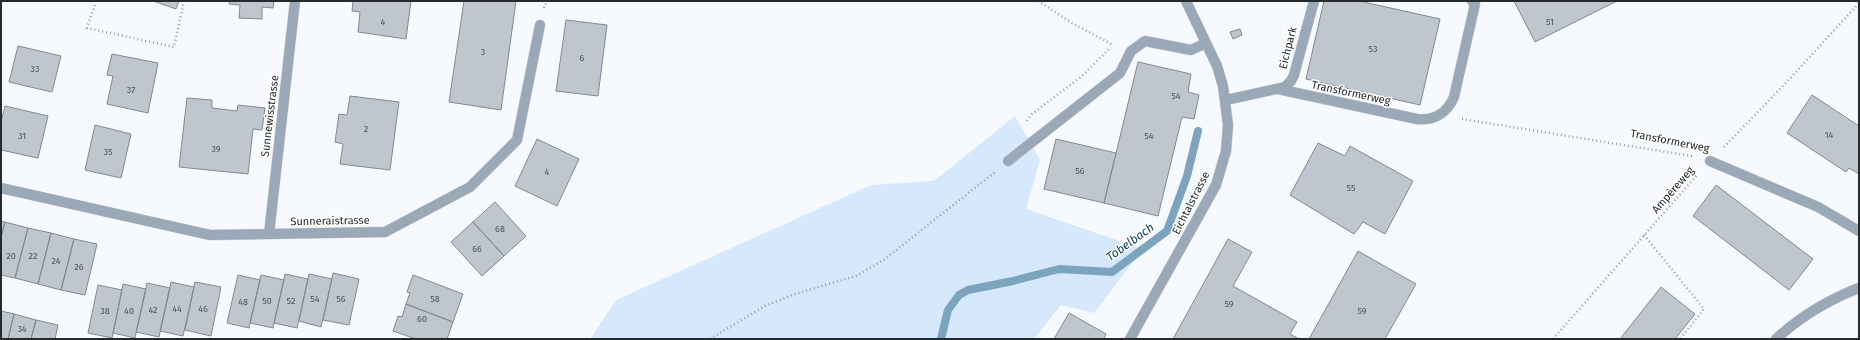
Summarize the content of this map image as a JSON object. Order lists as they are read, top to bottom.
{
  "streets": {
    "street": [
      "Eichpark",
      "Transformerweg",
      "Sunnewisstrasse",
      "Eichtalstrasse",
      "Sunneraistrasse"
    ],
    "path": ["Ampèreweg"]
  },
  "crossings": [
    ["Eichpark", "Transformerweg"],
    ["Eichpark", "Eichtalstrasse"],
    ["Transformerweg", "Ampèreweg"],
    ["Sunnewisstrasse", "Sunneraistrasse"]
  ],
  "water": ["Tobelbach"],
  "house_numbers": [
    "4",
    "51",
    "53",
    "3",
    "6",
    "33",
    "37",
    "54",
    "2",
    "14",
    "31",
    "54",
    "39",
    "35",
    "56",
    "4",
    "55",
    "68",
    "66",
    "20",
    "22",
    "24",
    "26",
    "54",
    "56",
    "58",
    "50",
    "52",
    "48",
    "59",
    "44",
    "46",
    "42",
    "38",
    "40",
    "59",
    "60",
    "34"
  ]
}
